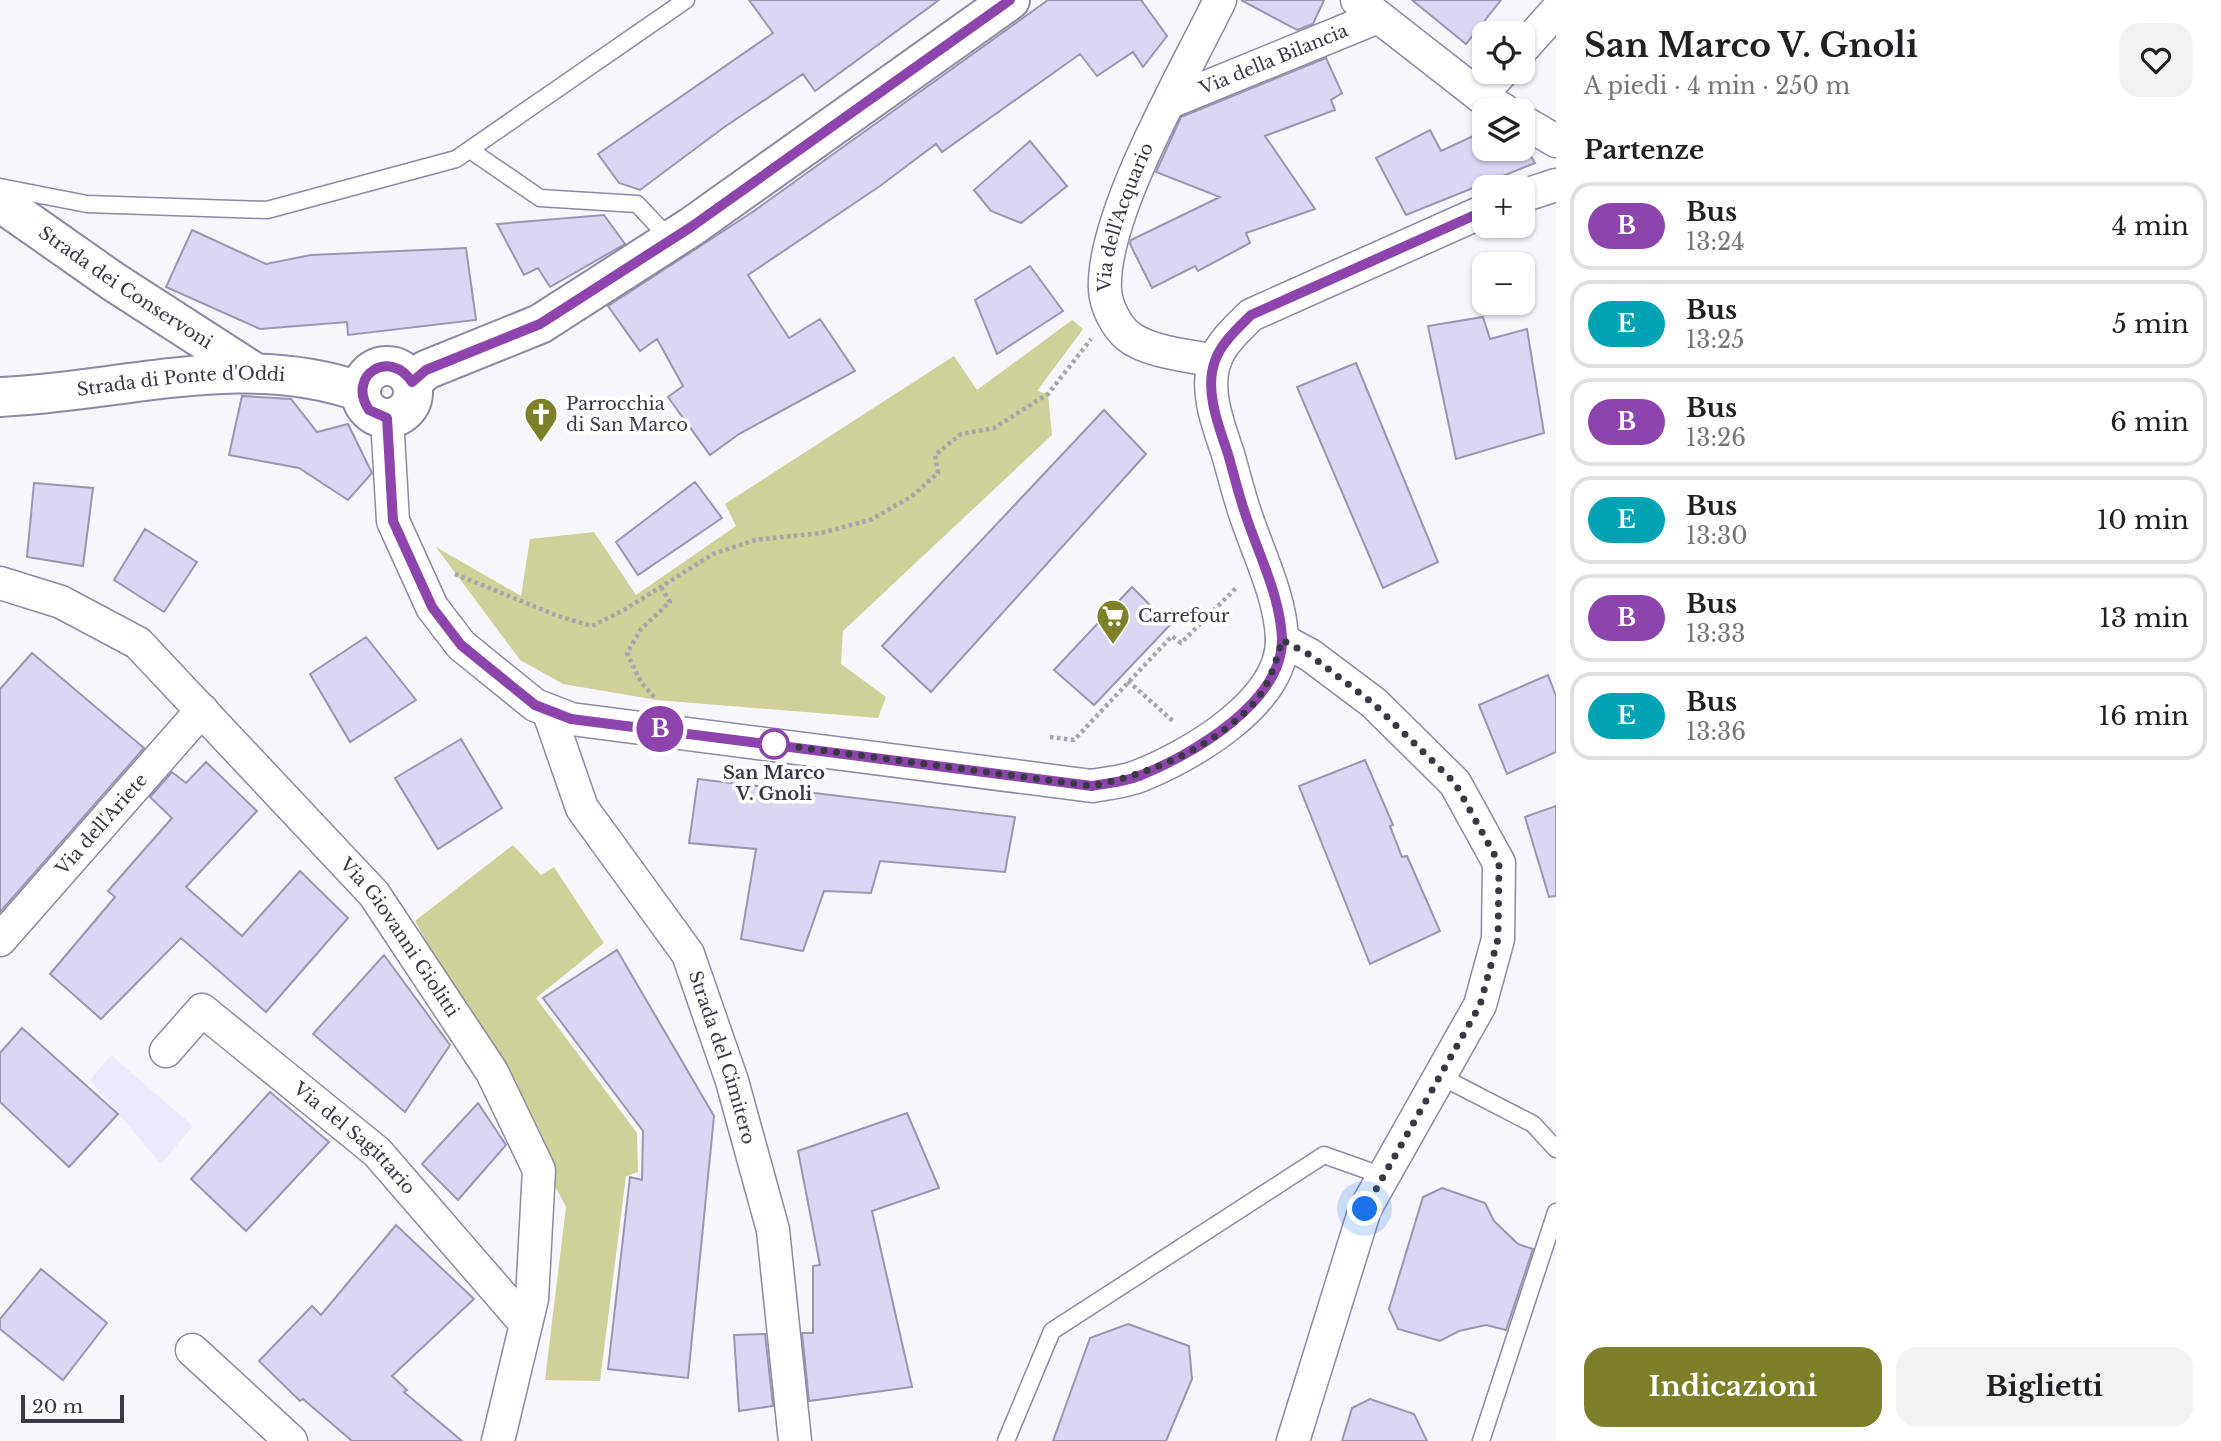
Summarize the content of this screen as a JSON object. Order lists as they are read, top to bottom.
{
  "streets": {
    "street": [
      "Via della Bilancia",
      "Via dell'Acquario",
      "Strada dei Conservoni",
      "Strada di Ponte d'Oddi",
      "Via dell'Ariete",
      "Via Giovanni Giolitti",
      "Strada del Cimitero",
      "Via del Sagittario"
    ]
  },
  "crossings": [
    ["Via della Bilancia", "Via dell'Acquario"],
    ["Strada dei Conservoni", "Strada di Ponte d'Oddi"],
    ["Via dell'Ariete", "Via Giovanni Giolitti"],
    ["Via Giovanni Giolitti", "Via del Sagittario"]
  ],
  "places": {
    "church": ["Parrocchia di San Marco"],
    "supermarket": ["Carrefour"],
    "other": ["San Marco V. Gnoli"]
  },
  "lines": ["bus line B"],
  "scale_bar": "20 m",
  "page": {
    "on_map": "B",
    "heading": [
      ["San Marco V. Gnoli", "A piedi · 4 min · 250 m"],
      "Partenze"
    ],
    "map_buttons": ["+", "−"],
    "list": [
      {
        "mark": "B",
        "name": "Bus",
        "note": "13:24",
        "value": "4 min"
      },
      {
        "mark": "E",
        "name": "Bus",
        "note": "13:25",
        "value": "5 min"
      },
      {
        "mark": "B",
        "name": "Bus",
        "note": "13:26",
        "value": "6 min"
      },
      {
        "mark": "E",
        "name": "Bus",
        "note": "13:30",
        "value": "10 min"
      },
      {
        "mark": "B",
        "name": "Bus",
        "note": "13:33",
        "value": "13 min"
      },
      {
        "mark": "E",
        "name": "Bus",
        "note": "13:36",
        "value": "16 min"
      }
    ],
    "buttons": ["Indicazioni", "Biglietti"],
    "scale": "20 m"
  }
}
